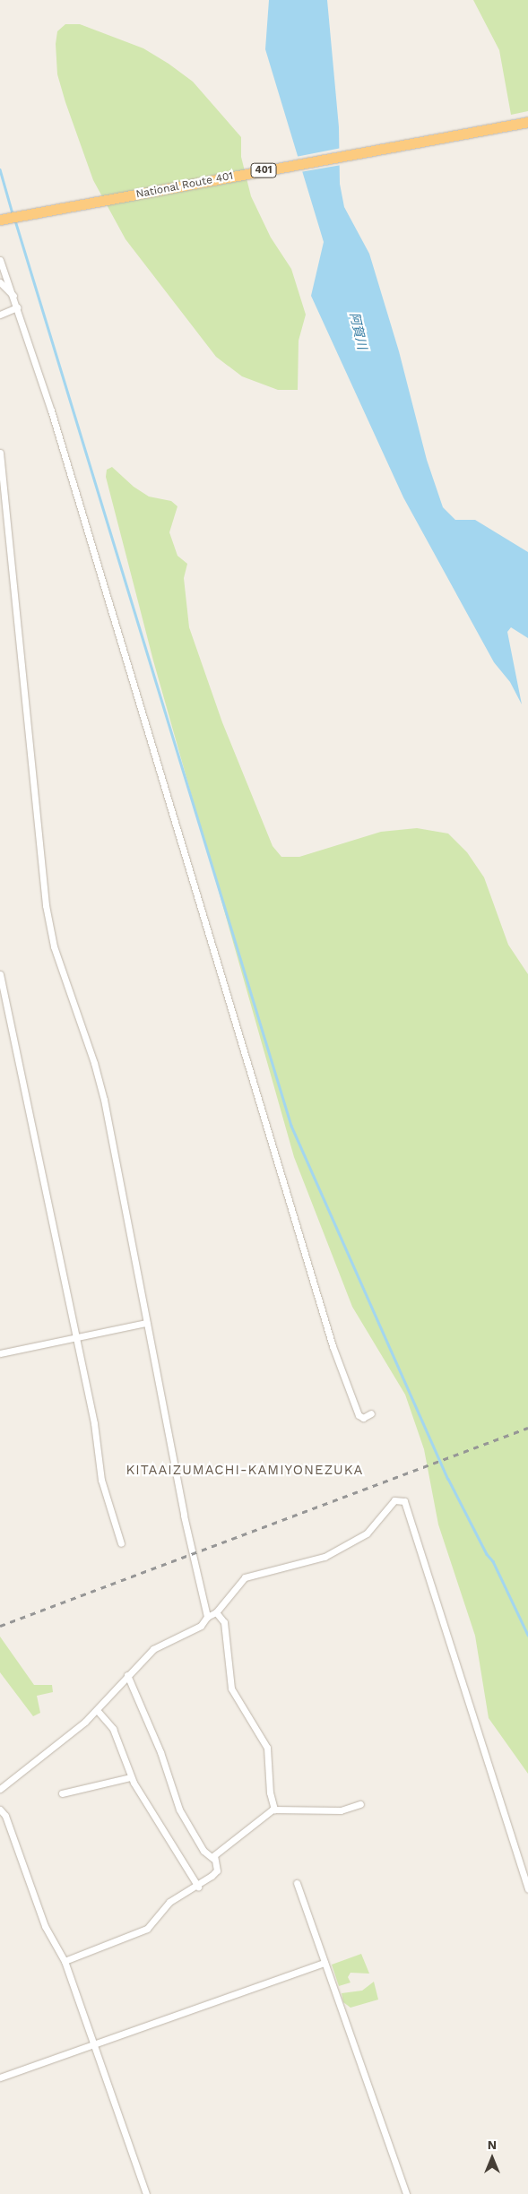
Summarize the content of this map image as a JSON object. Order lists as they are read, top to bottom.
{
  "streets": {
    "highway": ["401", "National Route 401"]
  },
  "districts": ["KITAAIZUMACHI-KAMIYONEZUKA"],
  "water": ["阿賀川"],
  "north": "top"
}
